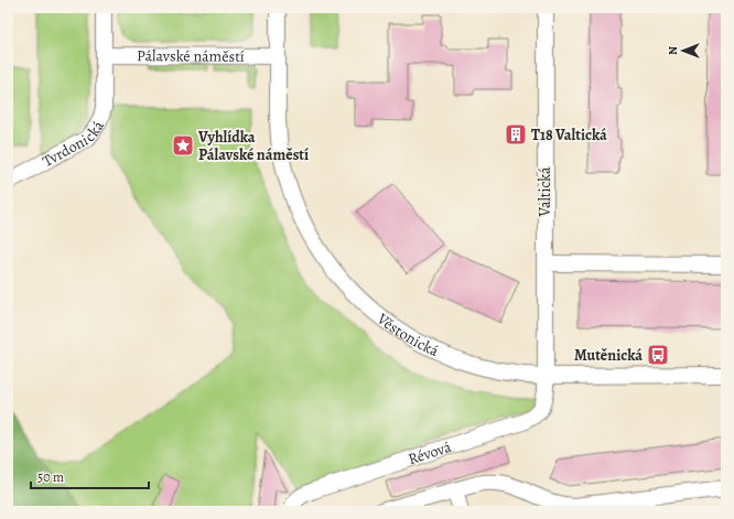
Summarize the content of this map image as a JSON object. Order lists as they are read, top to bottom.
{
  "streets": {
    "street": [
      "Pálavské náměstí",
      "Tvrdonická",
      "Valtická",
      "Věstonická",
      "Révová"
    ]
  },
  "crossings": [
    ["Pálavské náměstí", "Tvrdonická"],
    ["Pálavské náměstí", "Věstonická"],
    ["Valtická", "Věstonická"],
    ["Valtická", "Révová"],
    ["Věstonická", "Révová"]
  ],
  "places": {
    "building": ["T18 Valtická"],
    "place": ["Vyhlídka Pálavské náměstí"],
    "bus stop": ["Mutěnická"]
  },
  "scale_bar": "50 m",
  "north": "left"
}
